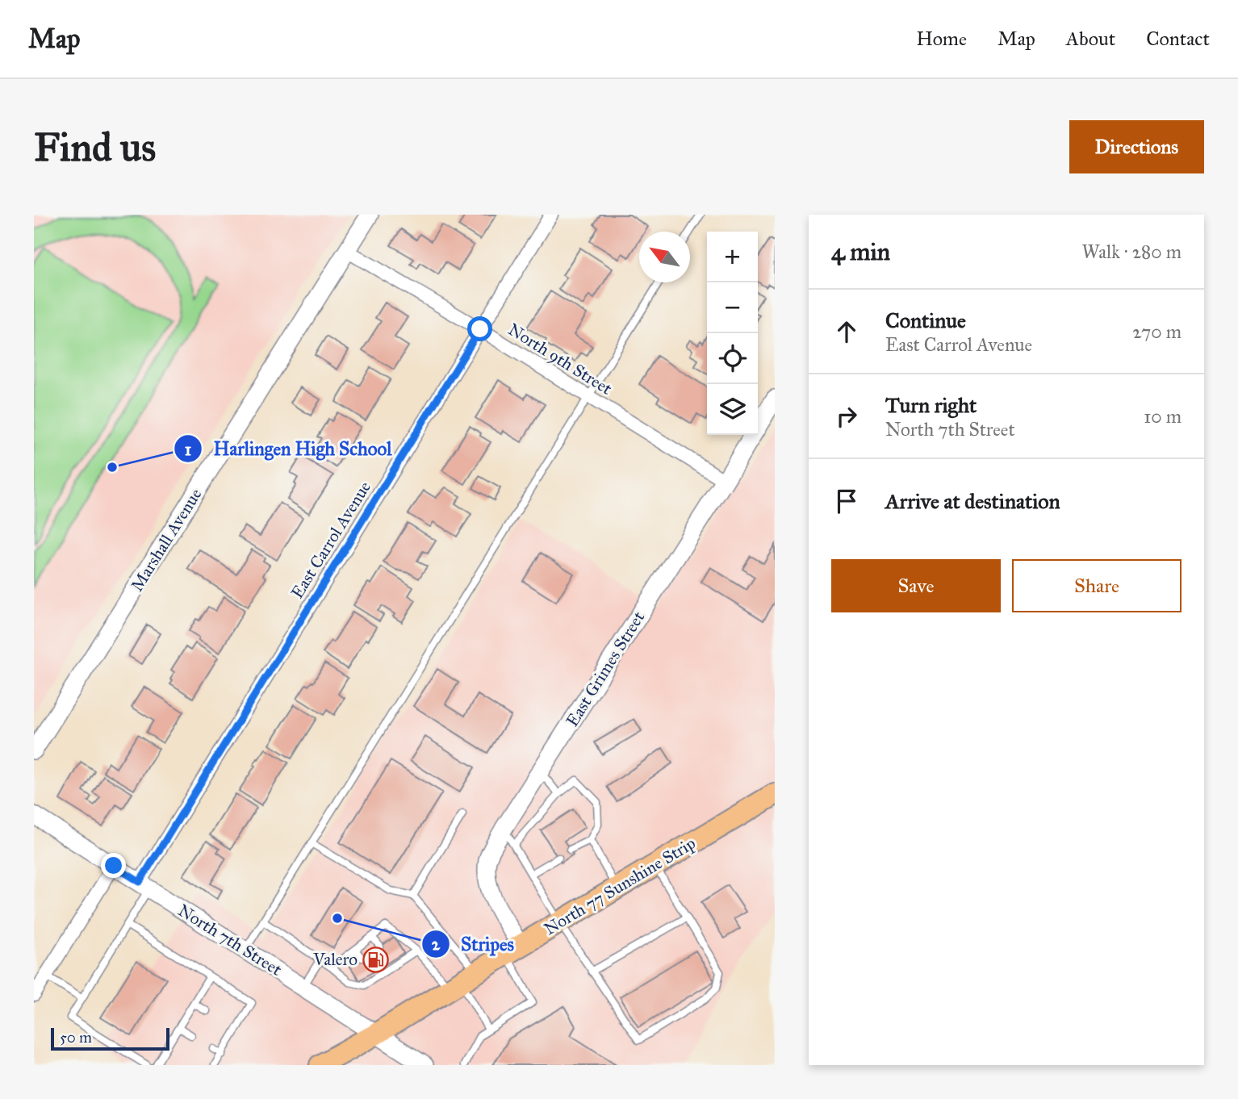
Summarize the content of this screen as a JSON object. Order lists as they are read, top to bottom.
{
  "streets": {
    "main road": ["North 77 Sunshine Strip"],
    "street": [
      "North 9th Street",
      "Marshall Avenue",
      "East Carrol Avenue",
      "East Grimes Street",
      "North 7th Street"
    ]
  },
  "crossings": [
    ["North 9th Street", "Marshall Avenue"],
    ["North 9th Street", "East Carrol Avenue"],
    ["North 9th Street", "East Grimes Street"],
    ["East Carrol Avenue", "North 7th Street"],
    ["East Grimes Street", "North 77 Sunshine Strip"],
    ["North 77 Sunshine Strip", "North 7th Street"]
  ],
  "places": {
    "other": ["Harlingen High School", "Stripes"],
    "fuel station": ["Valero"]
  },
  "scale_bar": "50 m",
  "north": "top left",
  "page": {
    "header": "Map",
    "nav": [
      "Home",
      "Map",
      "About",
      "Contact"
    ],
    "buttons": [
      "Directions",
      ["Save", "Share"]
    ],
    "title": "Find us",
    "heading": ["4 min", "Walk · 280 m"],
    "map_buttons": ["+", "−"],
    "list": [
      ["Continue", "East Carrol Avenue", "270 m"],
      ["Turn right", "North 7th Street", "10 m"],
      "Arrive at destination"
    ],
    "scale": "50 m"
  }
}
